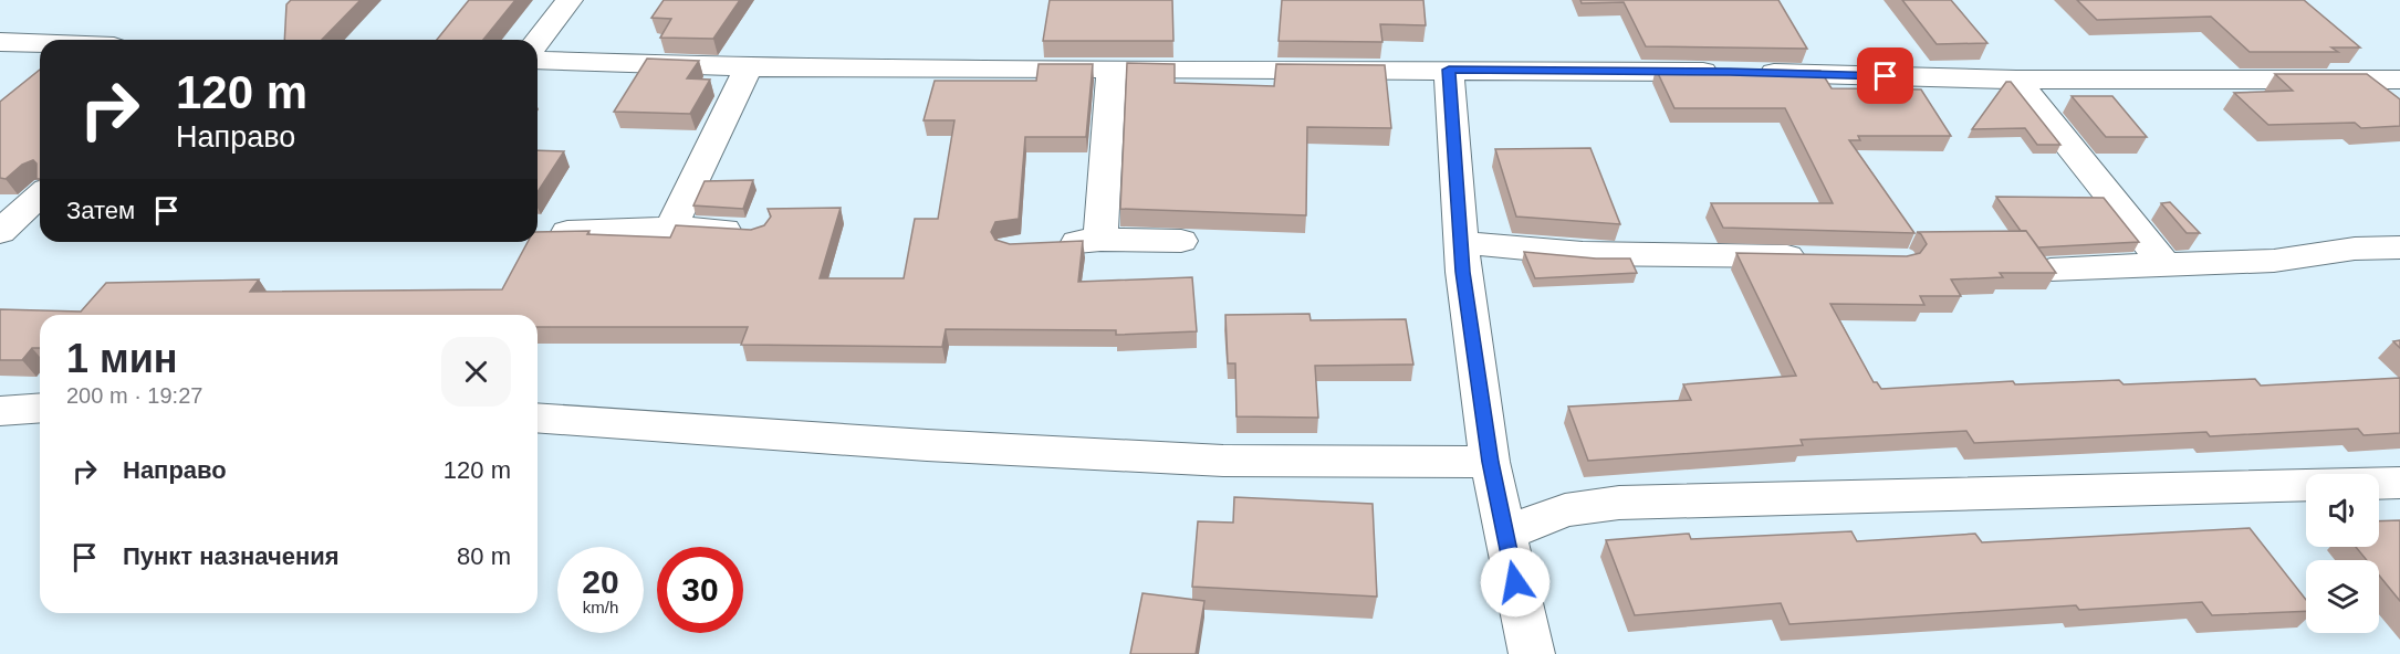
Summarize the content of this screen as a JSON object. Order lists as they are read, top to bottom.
{
  "page": {
    "turn": ["120 m", "Направо"],
    "then": "Затем",
    "heading": ["1 мин", "200 m · 19:27"],
    "list": [
      {
        "name": "Направо",
        "value": "120 m"
      },
      {
        "name": "Пункт назначения",
        "value": "80 m"
      }
    ],
    "speed": "20 km/h",
    "limit": "30"
  }
}
